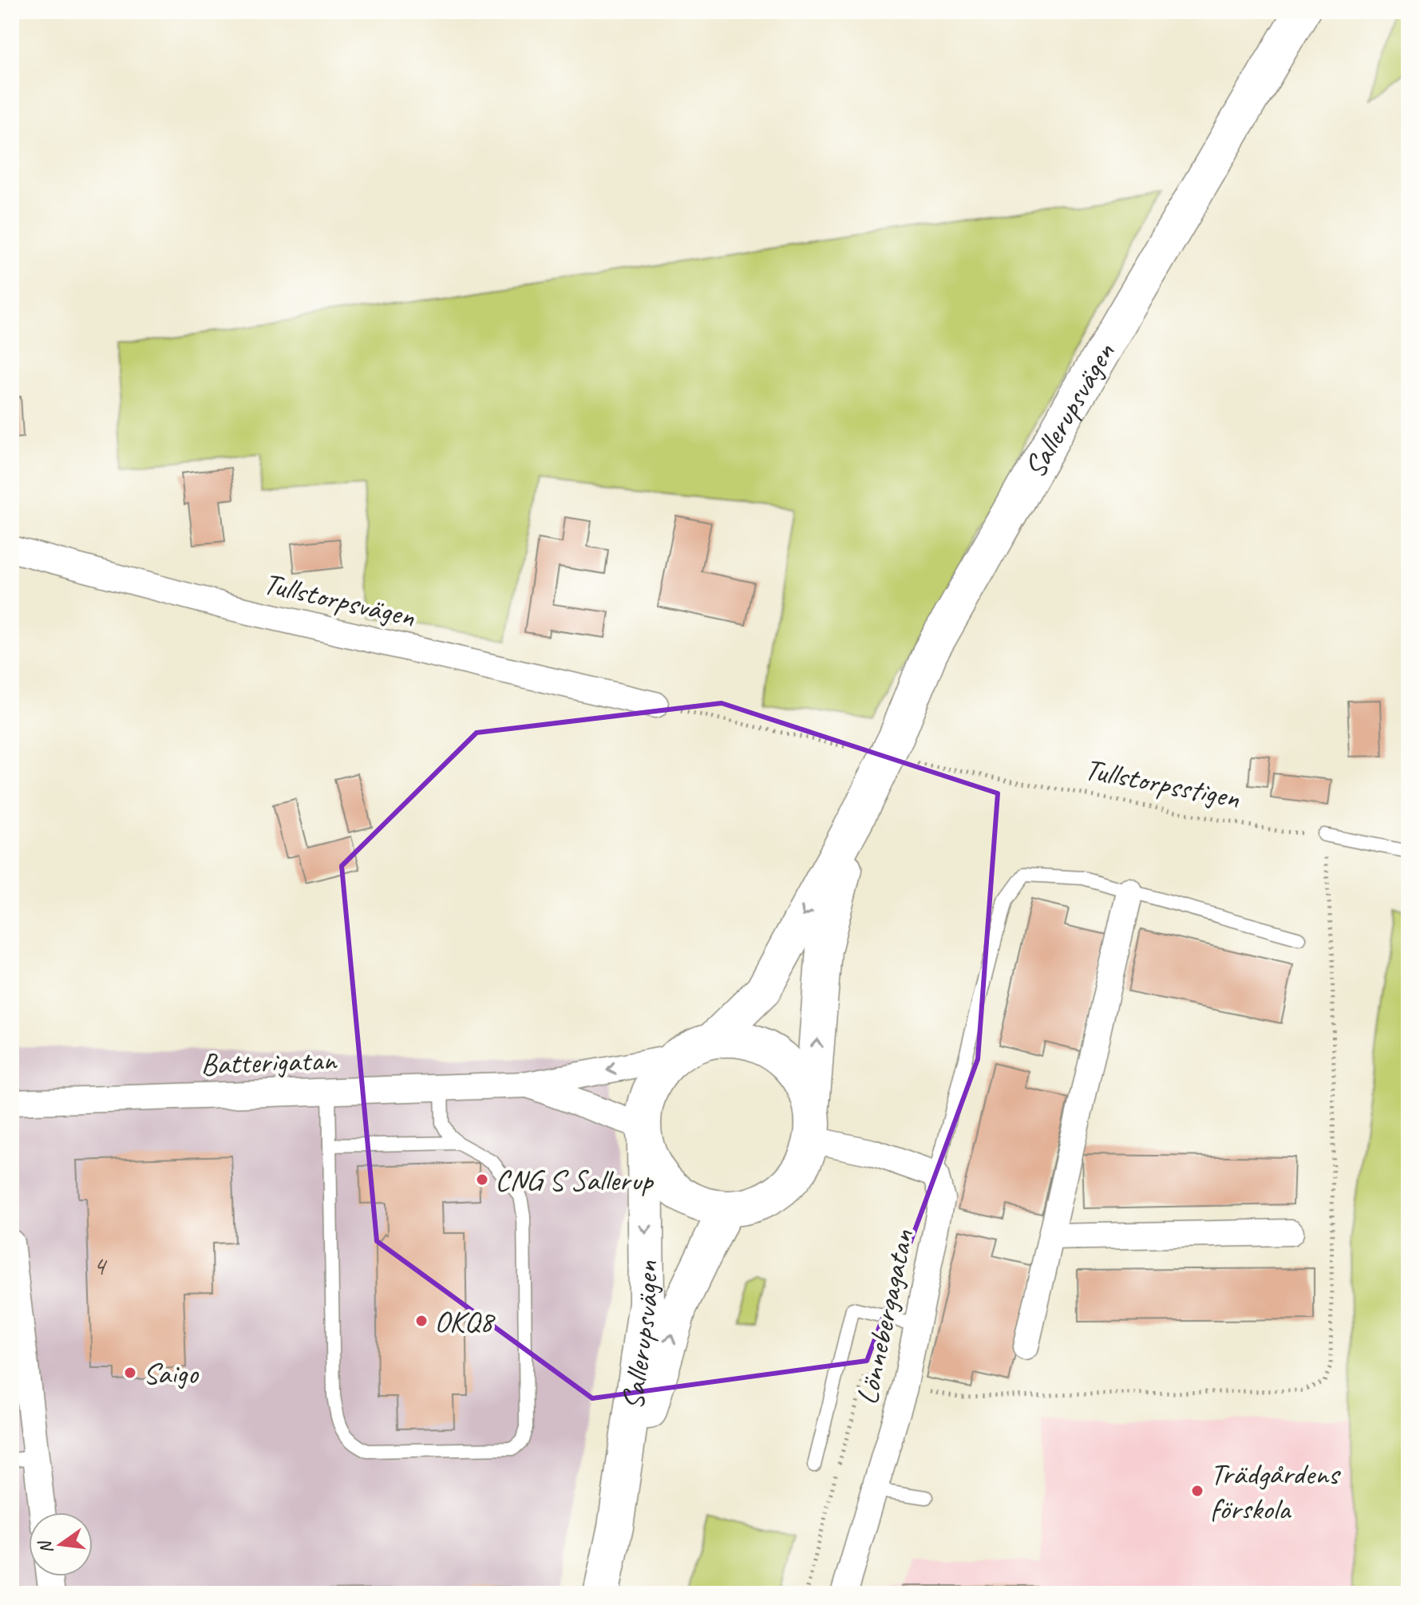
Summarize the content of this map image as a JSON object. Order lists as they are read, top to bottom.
{
  "streets": {
    "main road": ["Sallerupsvägen"],
    "street": ["Tullstorpsvägen", "Batterigatan", "Lönnebergagatan"],
    "path": ["Tullstorpsstigen"]
  },
  "crossings": [
    ["Sallerupsvägen", "Batterigatan"]
  ],
  "places": [
    "CNG S Sallerup",
    "OKQ8",
    "Saigo",
    "Trädgårdens förskola"
  ],
  "house_numbers": ["4"],
  "north": "left"
}
